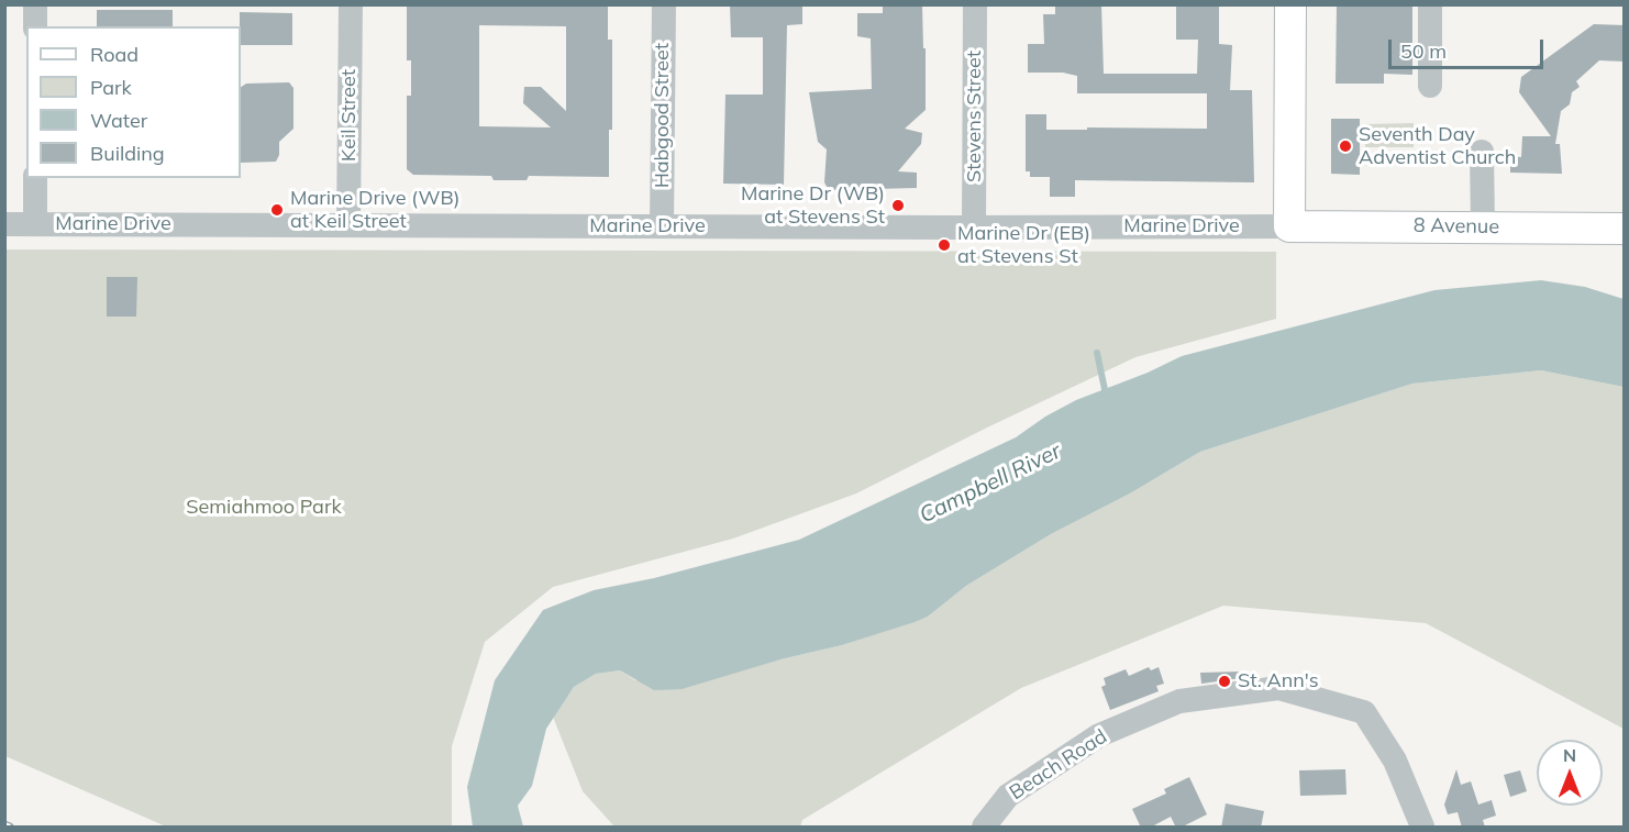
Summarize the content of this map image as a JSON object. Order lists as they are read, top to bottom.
{
  "streets": {
    "main road": ["8 Avenue"],
    "street": [
      "Keil Street",
      "Habgood Street",
      "Stevens Street",
      "Marine Drive",
      "Beach Road"
    ]
  },
  "crossings": [
    ["Keil Street", "Marine Drive"],
    ["Habgood Street", "Marine Drive"],
    ["Stevens Street", "Marine Drive"],
    ["Marine Drive", "8 Avenue"]
  ],
  "water": ["Campbell River"],
  "parks": ["Semiahmoo Park"],
  "places": [
    "Seventh Day Adventist Church",
    "Marine Dr (WB) at Stevens St",
    "Marine Drive (WB) at Keil Street",
    "Marine Dr (EB) at Stevens St",
    "St. Ann's"
  ],
  "legend": [
    "Road",
    "Park",
    "Water",
    "Building"
  ],
  "scale_bar": "50 m",
  "north": "top"
}
